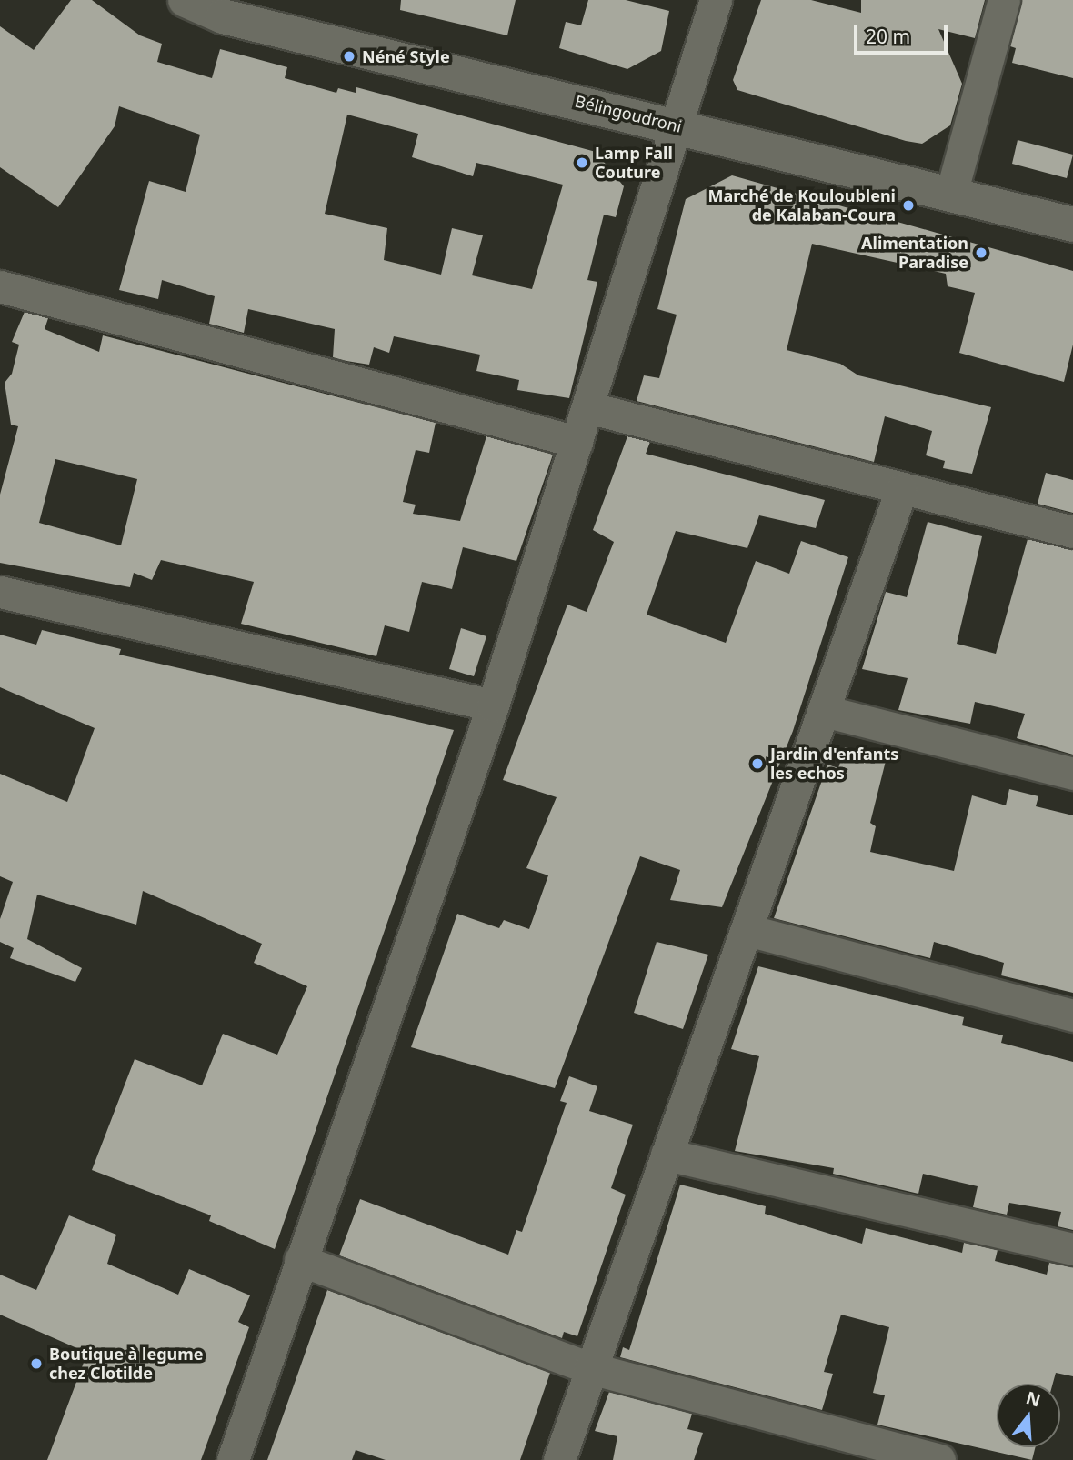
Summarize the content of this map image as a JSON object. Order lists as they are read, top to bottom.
{
  "streets": {
    "street": ["Bélingoudroni"]
  },
  "places": [
    "Néné Style",
    "Lamp Fall Couture",
    "Marché de Kouloubleni de Kalaban-Coura",
    "Alimentation Paradise",
    "Jardin d'enfants les echos",
    "Boutique à legume chez Clotilde"
  ],
  "scale_bar": "20 m",
  "north": "top"
}
